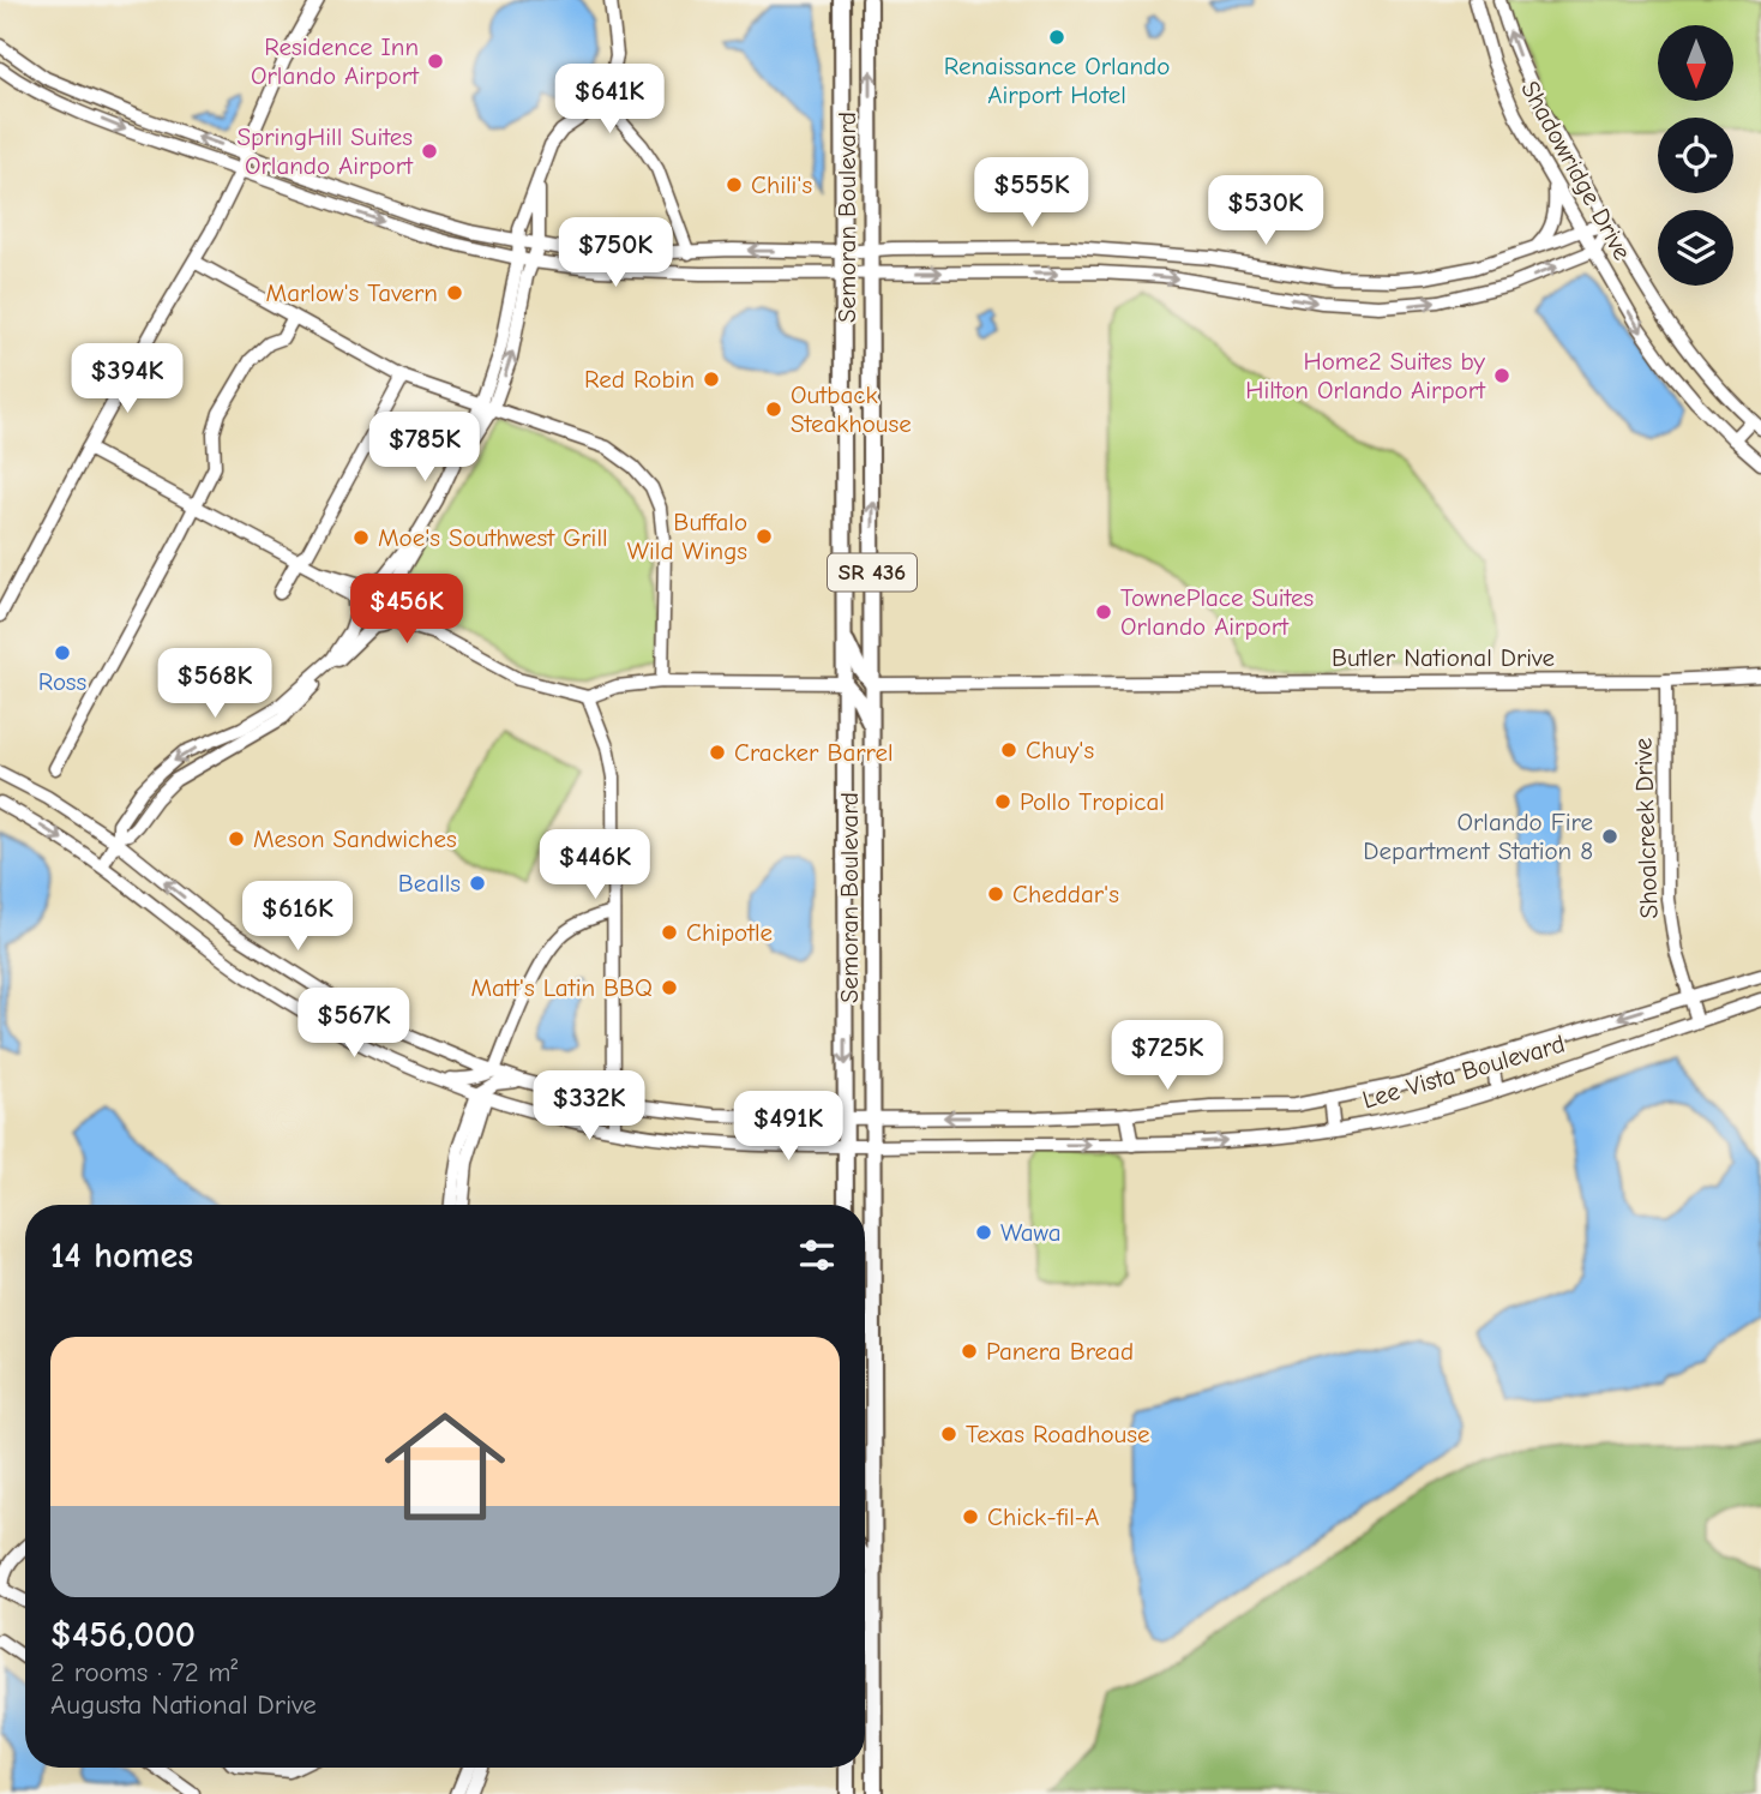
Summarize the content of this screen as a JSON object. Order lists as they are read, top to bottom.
{
  "streets": {
    "main road": ["Semoran Boulevard", "SR 436"],
    "street": [
      "Shadowridge Drive",
      "Butler National Drive",
      "Shoalcreek Drive",
      "Lee Vista Boulevard"
    ]
  },
  "crossings": [
    ["Semoran Boulevard", "Butler National Drive"],
    ["Semoran Boulevard", "Lee Vista Boulevard"],
    ["Butler National Drive", "Shoalcreek Drive"],
    ["Shoalcreek Drive", "Lee Vista Boulevard"]
  ],
  "places": [
    "Renaissance Orlando Airport Hotel",
    "Residence Inn Orlando Airport",
    "SpringHill Suites Orlando Airport",
    "Chili's",
    "Marlow's Tavern",
    "Home2 Suites by Hilton Orlando Airport",
    "Red Robin",
    "Outback Steakhouse",
    "Buffalo Wild Wings",
    "Moe's Southwest Grill",
    "TownePlace Suites Orlando Airport",
    "Ross",
    "Chuy's",
    "Cracker Barrel",
    "Pollo Tropical",
    "Orlando Fire Department Station 8",
    "Meson Sandwiches",
    "Bealls",
    "Cheddar's",
    "Chipotle",
    "Matt's Latin BBQ",
    "Wawa",
    "Panera Bread",
    "Texas Roadhouse",
    "Chick-fil-A"
  ],
  "north": "bottom",
  "page": {
    "price": [
      "$641K",
      "$555K",
      "$530K",
      "$750K",
      "$394K",
      "$785K",
      "$456K",
      "$568K",
      "$446K",
      "$616K",
      "$567K",
      "$725K",
      "$332K",
      "$491K"
    ],
    "heading": "14 homes",
    "list": [
      {
        "name": "$456,000",
        "note": "2 rooms · 72 m² · Augusta National Drive"
      }
    ]
  }
}
